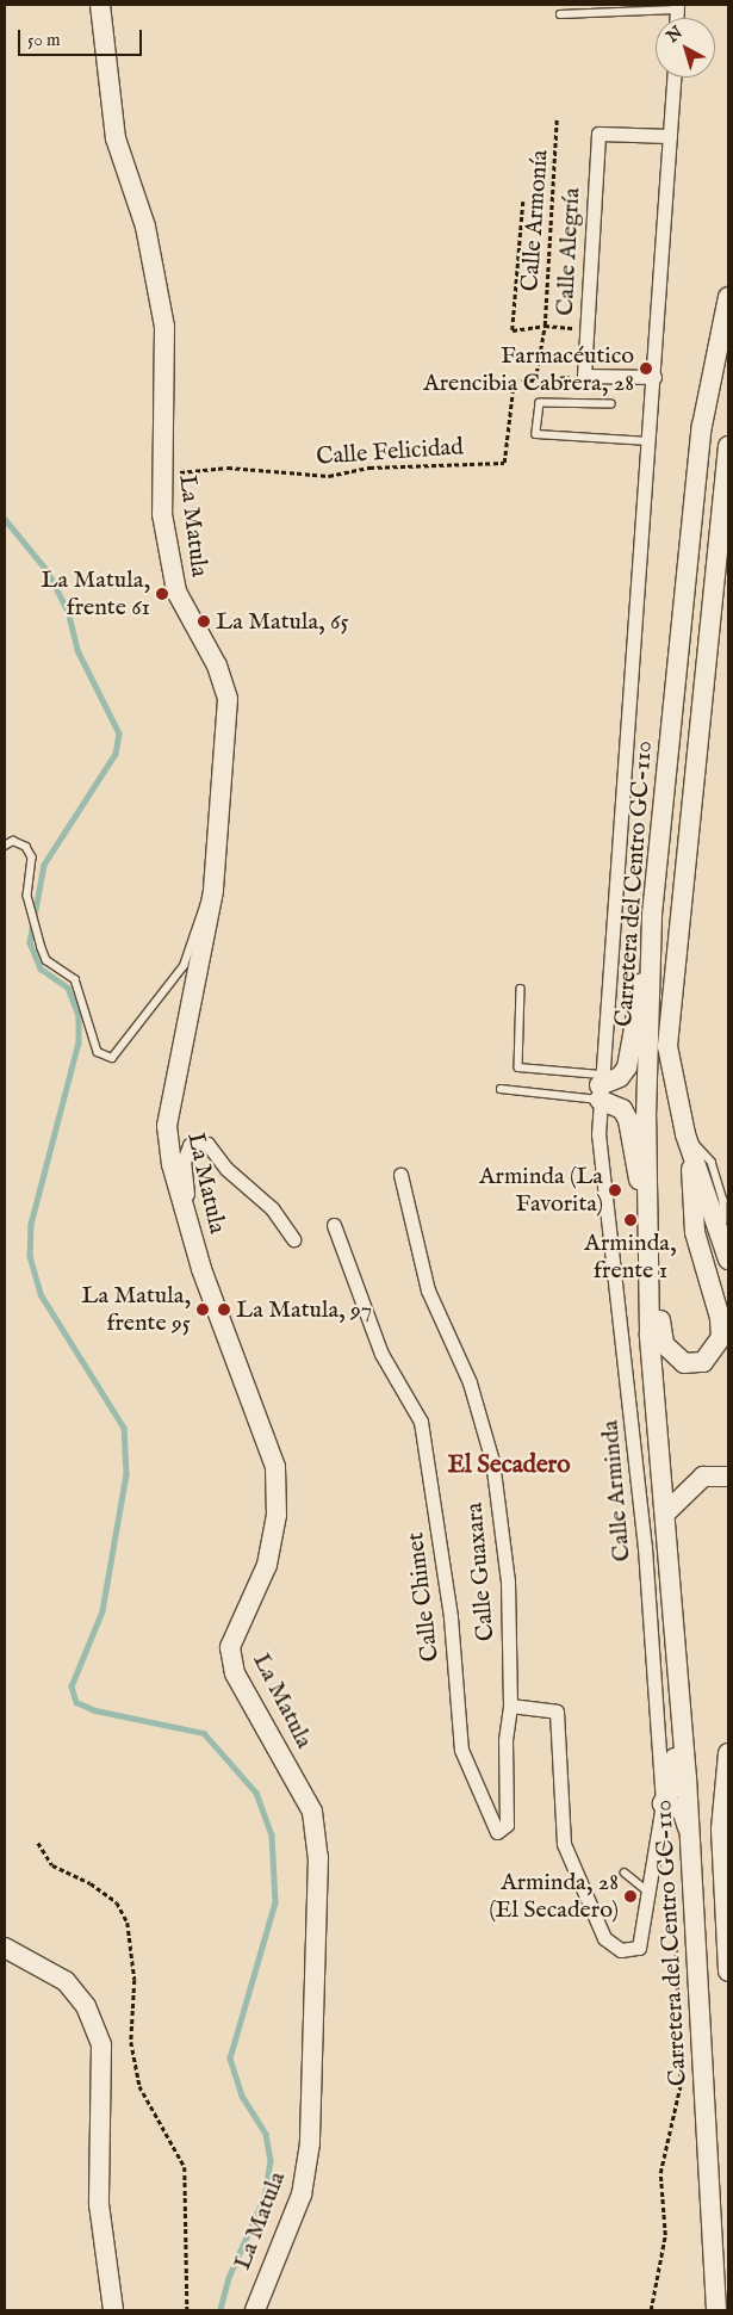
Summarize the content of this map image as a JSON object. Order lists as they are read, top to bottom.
{
  "streets": {
    "main road": ["La Matula", "Carretera del Centro GC-110"],
    "street": [
      "Calle Alegría",
      "Calle Arminda",
      "Calle Guaxara",
      "Calle Chimet"
    ],
    "path": ["Calle Armonía", "Calle Felicidad"]
  },
  "crossings": [
    ["Calle Armonía", "Calle Felicidad"],
    ["Calle Alegría", "Calle Arminda"],
    ["Calle Felicidad", "La Matula"],
    ["Calle Arminda", "Calle Guaxara"],
    ["Calle Guaxara", "Calle Chimet"]
  ],
  "districts": ["El Secadero"],
  "places": [
    "Farmacéutico Arencibia Cabrera, 28",
    "La Matula, frente 61",
    "La Matula, 65",
    "Arminda (La Favorita)",
    "Arminda, frente 1",
    "La Matula, frente 95",
    "La Matula, 97",
    "Arminda, 28 (El Secadero)"
  ],
  "scale_bar": "50 m",
  "north": "top left"
}
